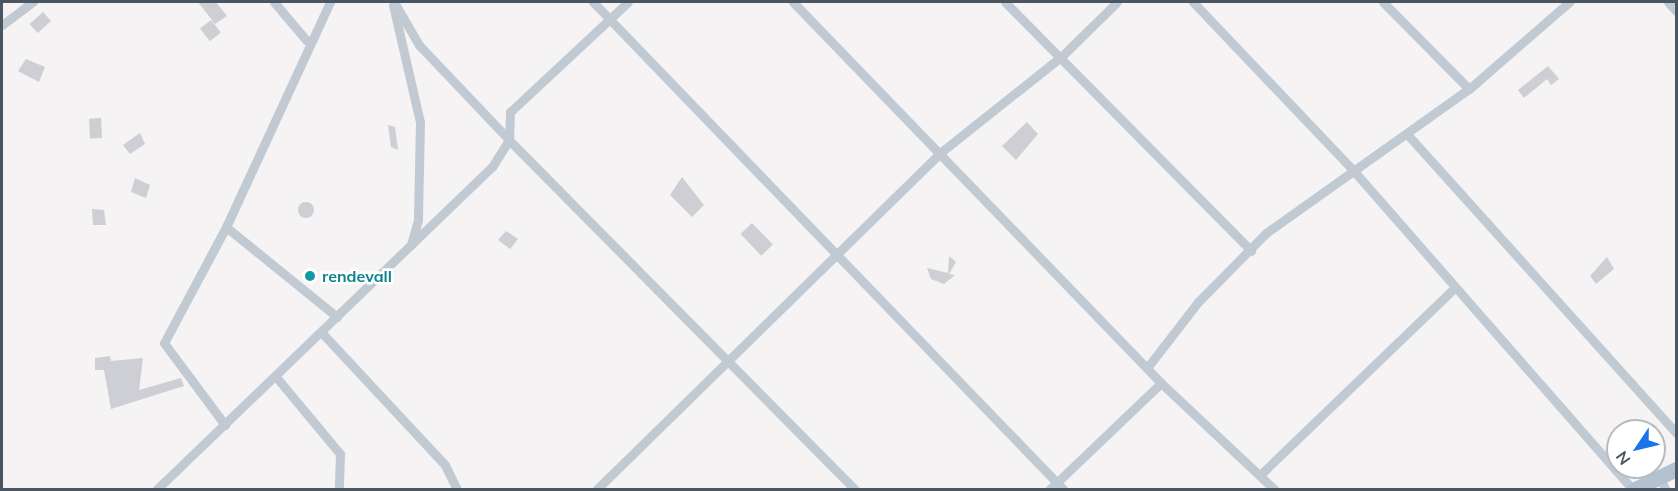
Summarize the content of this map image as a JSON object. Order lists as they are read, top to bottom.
{
  "places": ["rendevall"],
  "north": "bottom left"
}
